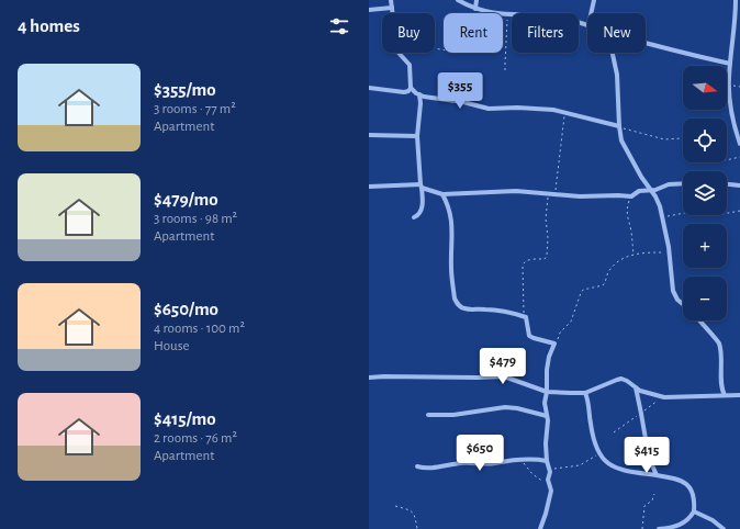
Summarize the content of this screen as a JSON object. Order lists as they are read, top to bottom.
{
  "north": "right",
  "page": {
    "heading": "4 homes",
    "chip": [
      "Buy",
      "Rent",
      "Filters",
      "New"
    ],
    "list": [
      {
        "name": "$355/mo",
        "note": "3 rooms · 77 m² · Apartment"
      },
      {
        "name": "$479/mo",
        "note": "3 rooms · 98 m² · Apartment"
      },
      {
        "name": "$650/mo",
        "note": "4 rooms · 100 m² · House"
      },
      {
        "name": "$415/mo",
        "note": "2 rooms · 76 m² · Apartment"
      }
    ],
    "map_buttons": ["+", "−"],
    "price": [
      "$355",
      "$479",
      "$650",
      "$415"
    ]
  }
}
